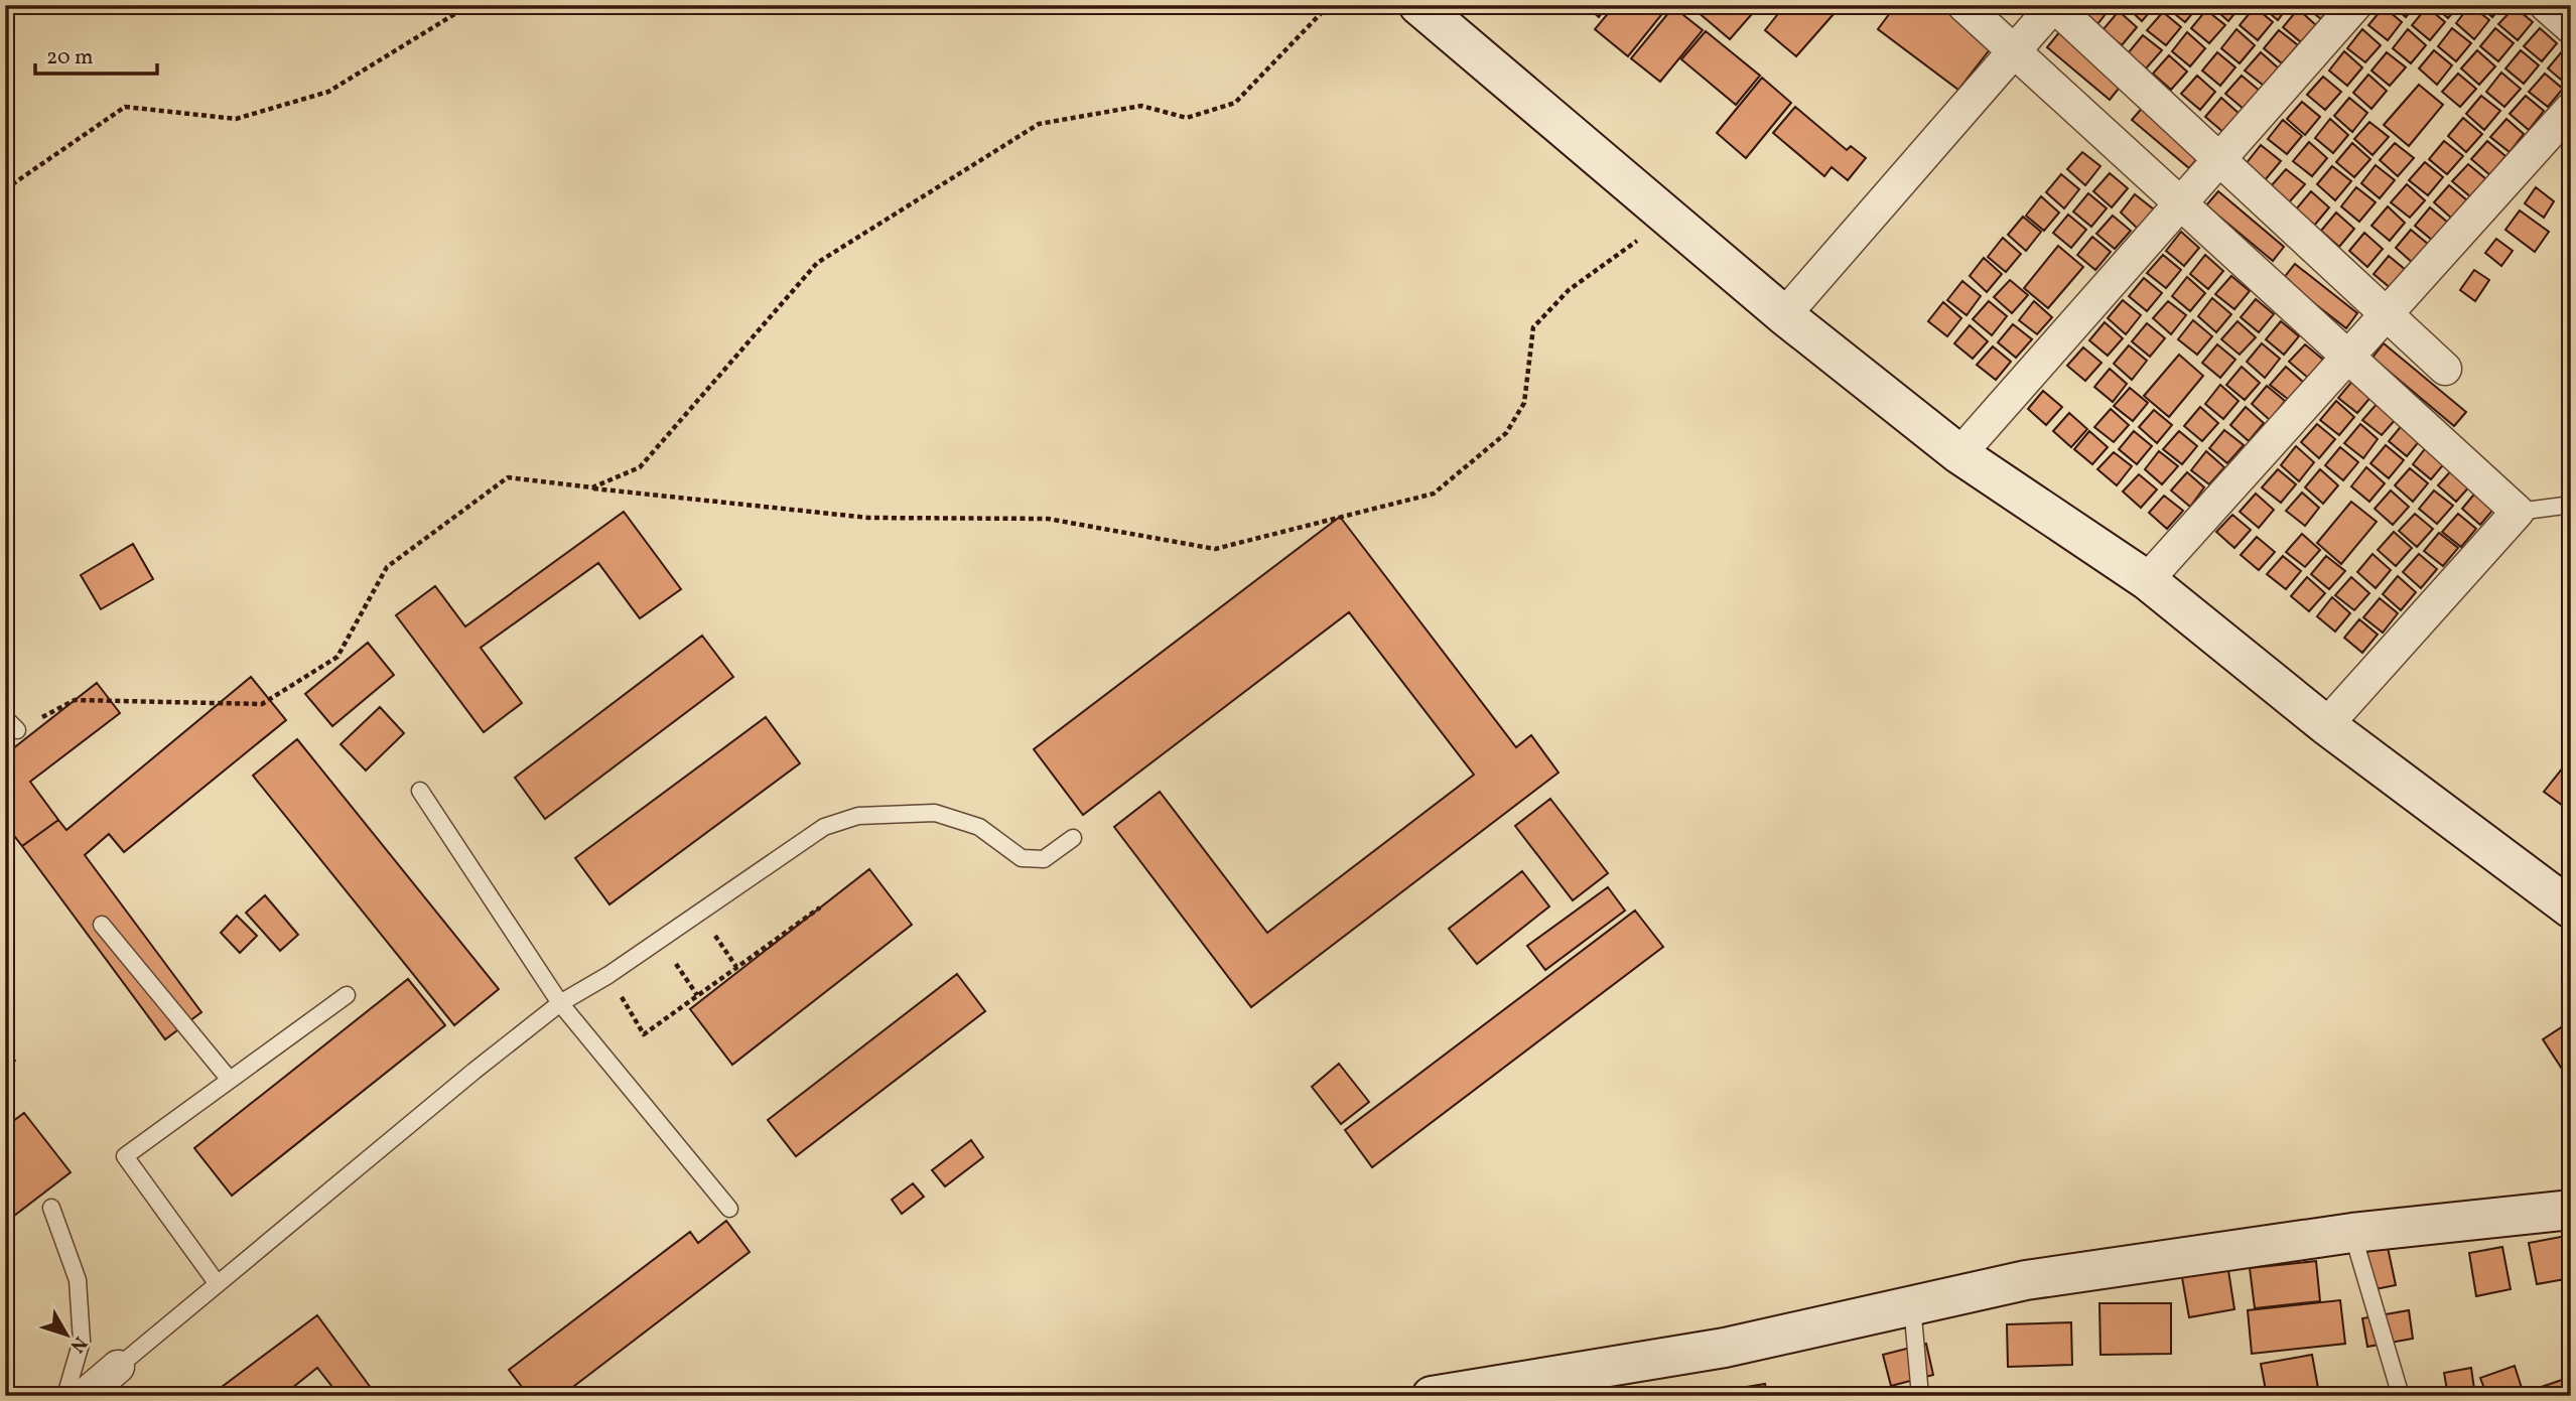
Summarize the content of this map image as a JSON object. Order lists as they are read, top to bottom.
{
  "scale_bar": "20 m",
  "north": "bottom right"
}
